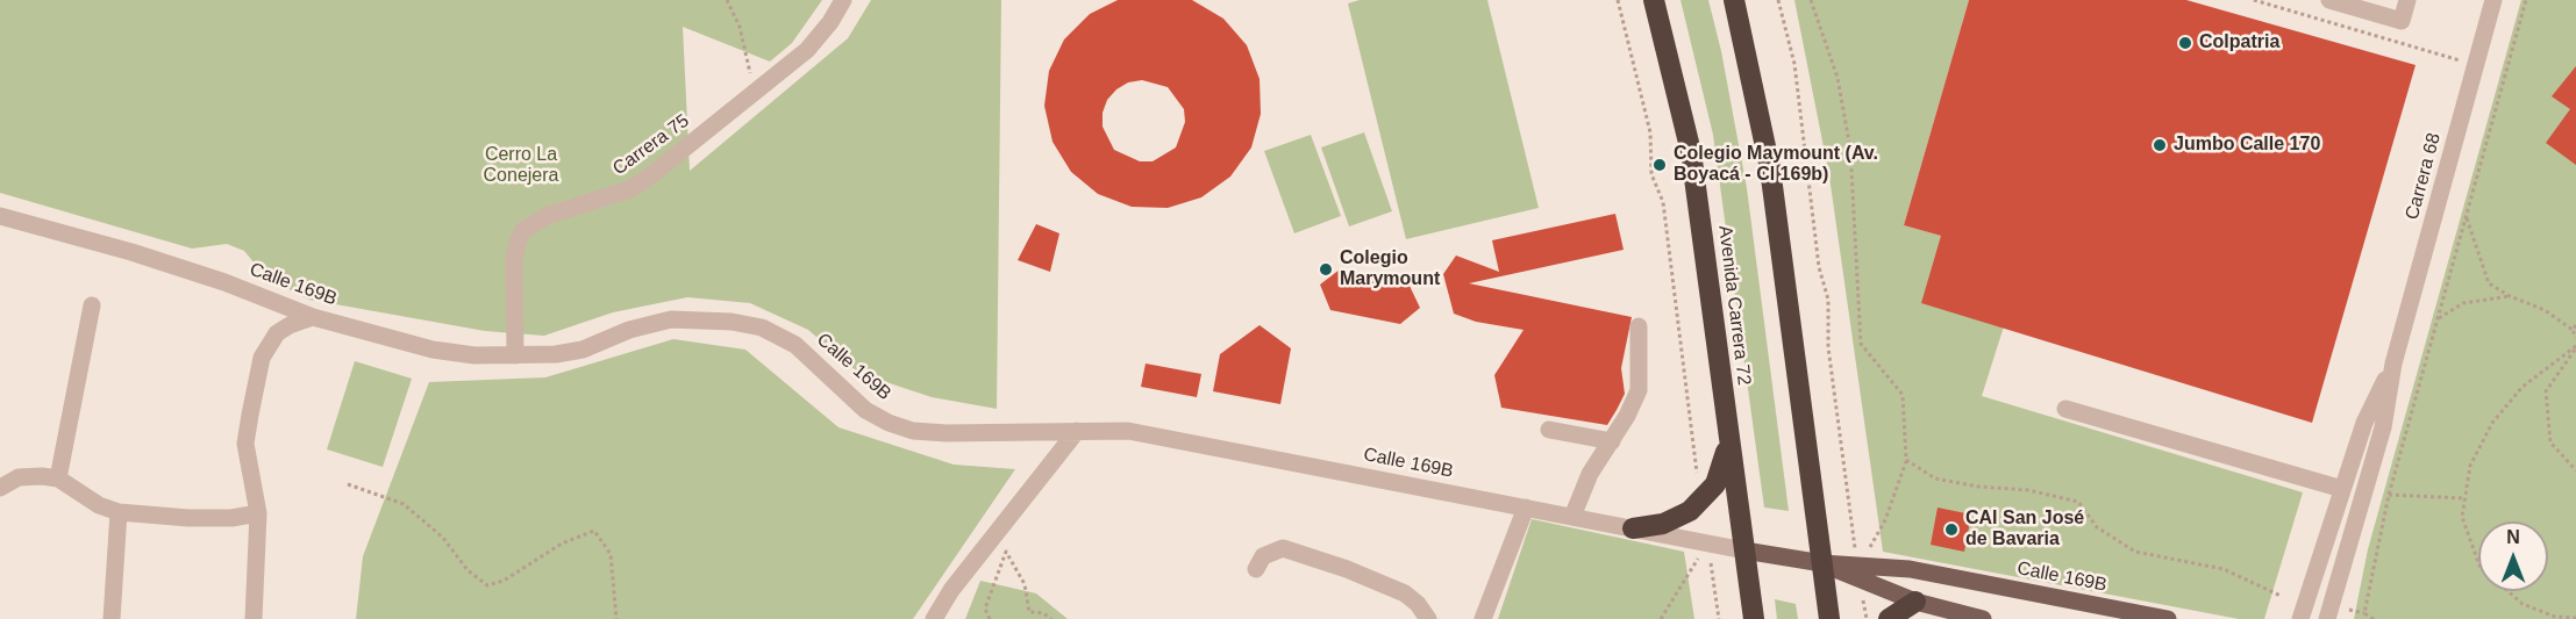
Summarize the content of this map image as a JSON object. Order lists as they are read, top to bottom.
{
  "streets": {
    "highway": ["Avenida Carrera 72"],
    "main road": ["Calle 169B"],
    "street": ["Carrera 75", "Carrera 68"]
  },
  "crossings": [
    ["Carrera 75", "Calle 169B"],
    ["Calle 169B", "Avenida Carrera 72"]
  ],
  "parks": ["Cerro La Conejera"],
  "places": [
    "Colpatria",
    "Jumbo Calle 170",
    "Colegio Maymount (Av. Boyacá - Cl 169b)",
    "Colegio Marymount",
    "CAI San José de Bavaria"
  ],
  "north": "top"
}
